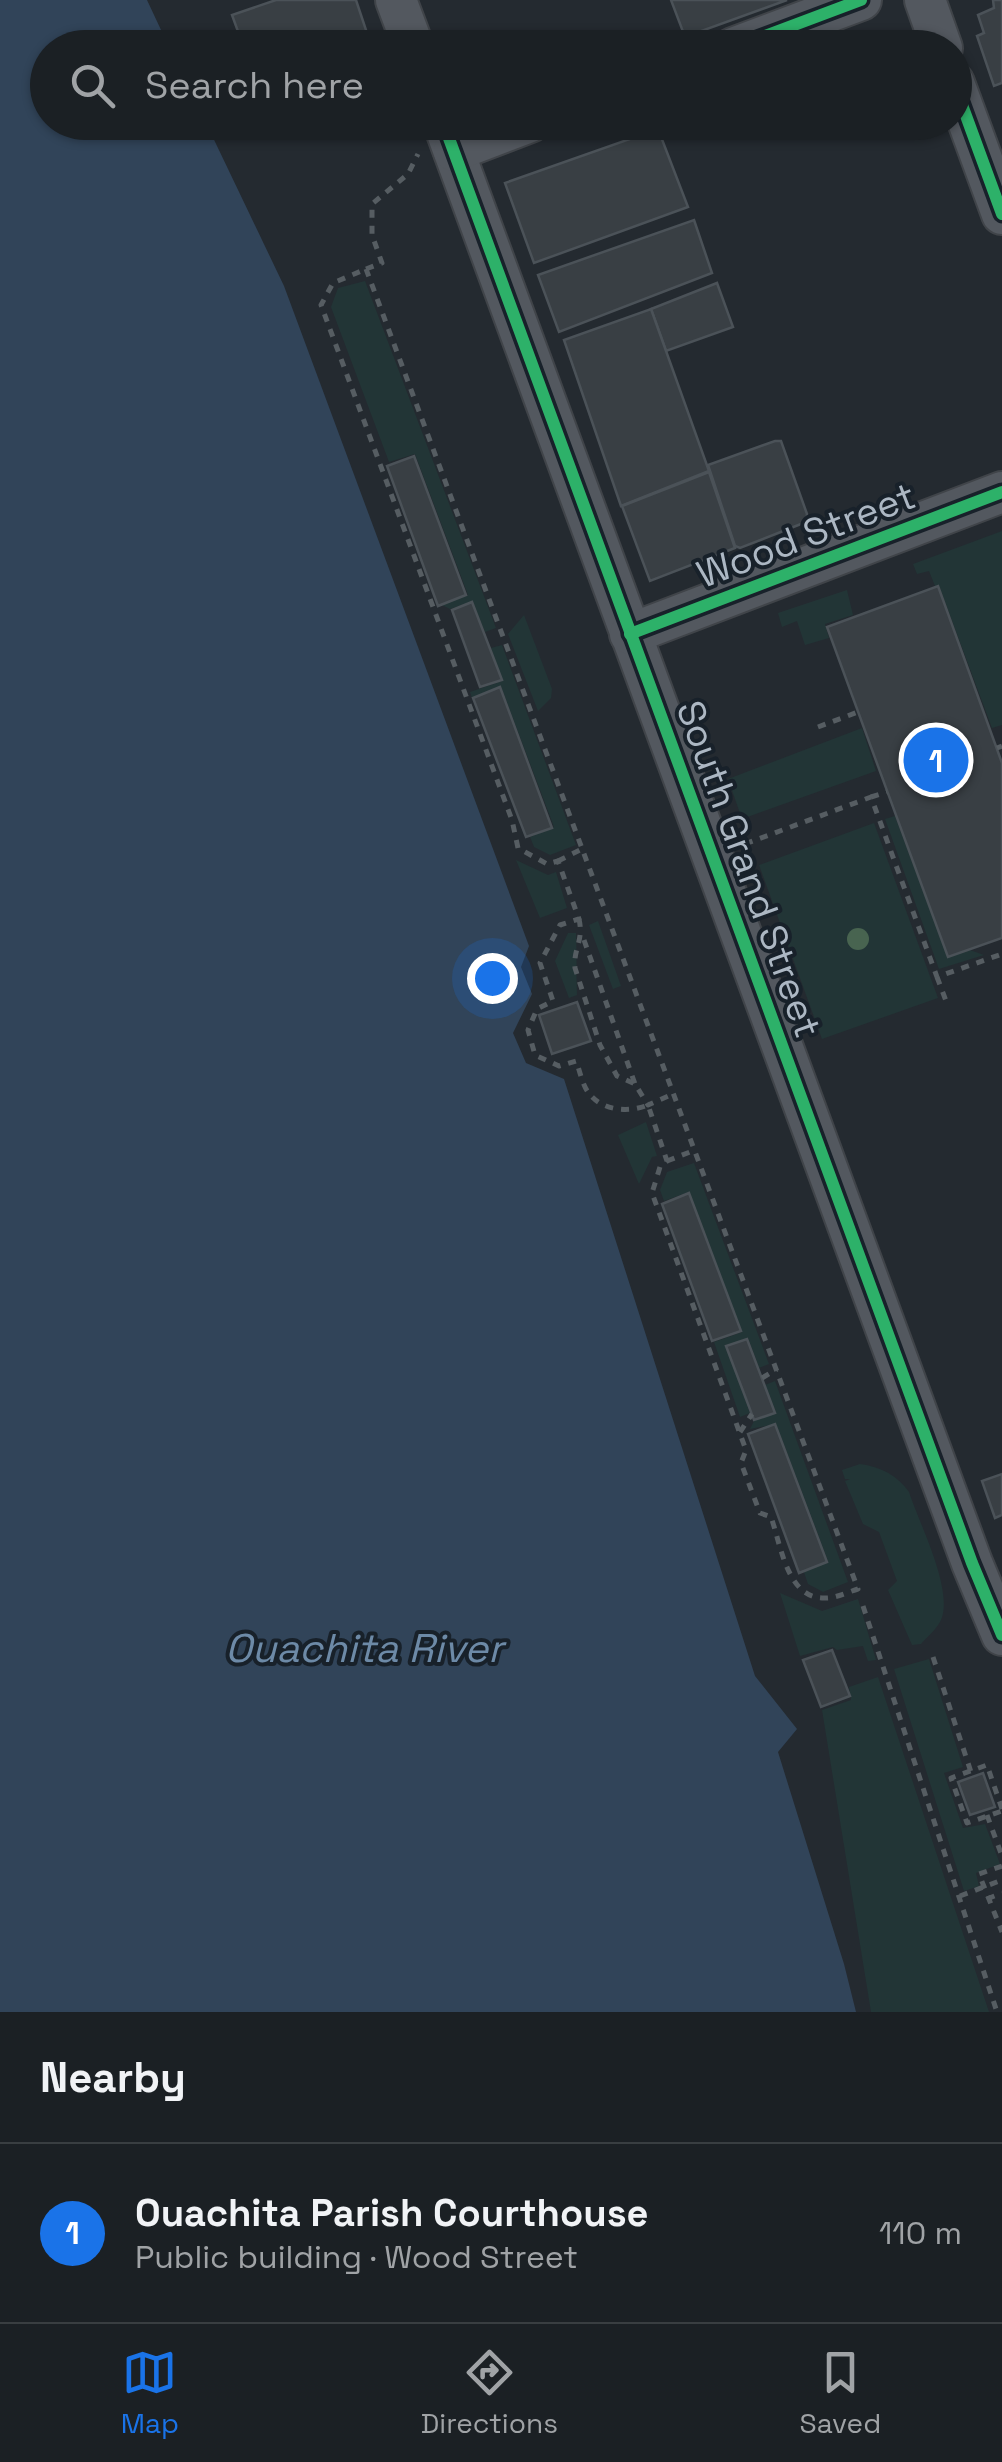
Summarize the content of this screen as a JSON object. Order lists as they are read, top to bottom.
{
  "streets": {
    "street": ["Wood Street", "South Grand Street"]
  },
  "crossings": [
    ["Wood Street", "South Grand Street"]
  ],
  "water": ["Ouachita River"],
  "page": {
    "search": "Search here",
    "pins": "1",
    "heading": "Nearby",
    "list": [
      {
        "mark": "1",
        "name": "Ouachita Parish Courthouse",
        "note": "Public building · Wood Street",
        "value": "110 m"
      }
    ],
    "nav": ["Map", "Directions", "Saved"]
  }
}
